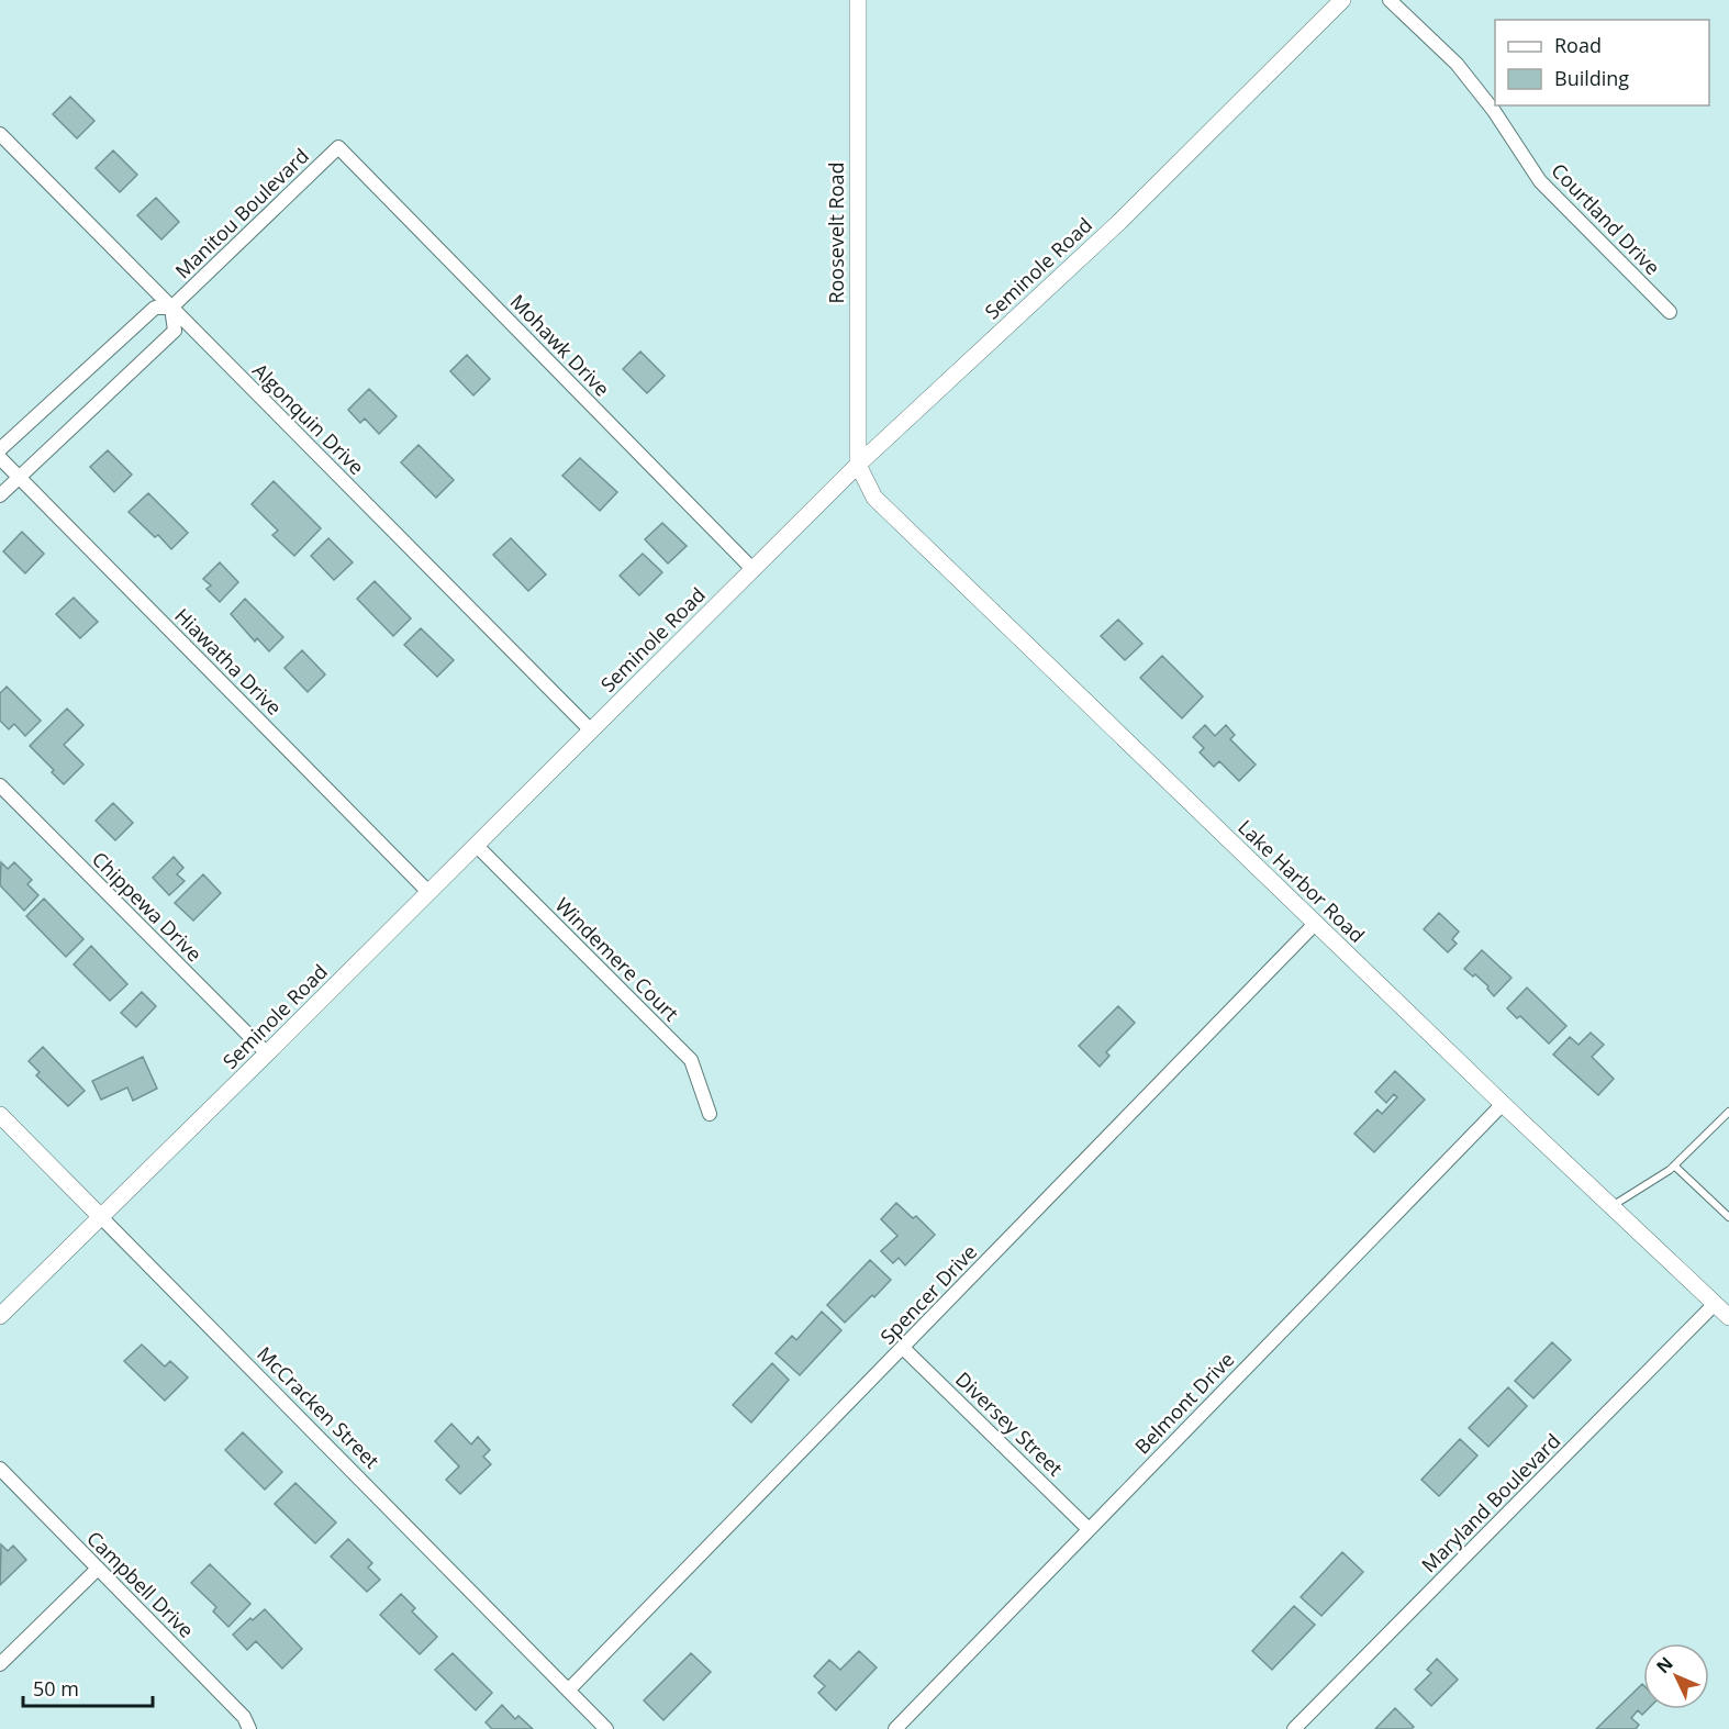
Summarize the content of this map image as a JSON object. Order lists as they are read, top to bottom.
{
  "streets": {
    "street": [
      "Manitou Boulevard",
      "Courtland Drive",
      "Roosevelt Road",
      "Seminole Road",
      "Mohawk Drive",
      "Algonquin Drive",
      "Hiawatha Drive",
      "Lake Harbor Road",
      "Chippewa Drive",
      "Windemere Court",
      "Spencer Drive",
      "Belmont Drive",
      "McCracken Street",
      "Diversey Street",
      "Maryland Boulevard",
      "Campbell Drive"
    ]
  },
  "crossings": [
    ["Manitou Boulevard", "Mohawk Drive"],
    ["Manitou Boulevard", "Algonquin Drive"],
    ["Manitou Boulevard", "Hiawatha Drive"],
    ["Roosevelt Road", "Seminole Road"],
    ["Roosevelt Road", "Lake Harbor Road"],
    ["Seminole Road", "Mohawk Drive"],
    ["Seminole Road", "Algonquin Drive"],
    ["Seminole Road", "Hiawatha Drive"],
    ["Seminole Road", "Lake Harbor Road"],
    ["Seminole Road", "Chippewa Drive"],
    ["Seminole Road", "Windemere Court"],
    ["Seminole Road", "McCracken Street"],
    ["Lake Harbor Road", "Spencer Drive"],
    ["Lake Harbor Road", "Belmont Drive"],
    ["Lake Harbor Road", "Maryland Boulevard"],
    ["Spencer Drive", "McCracken Street"],
    ["Spencer Drive", "Diversey Street"],
    ["Belmont Drive", "Diversey Street"]
  ],
  "legend": ["Road", "Building"],
  "scale_bar": "50 m",
  "north": "top left"
}
